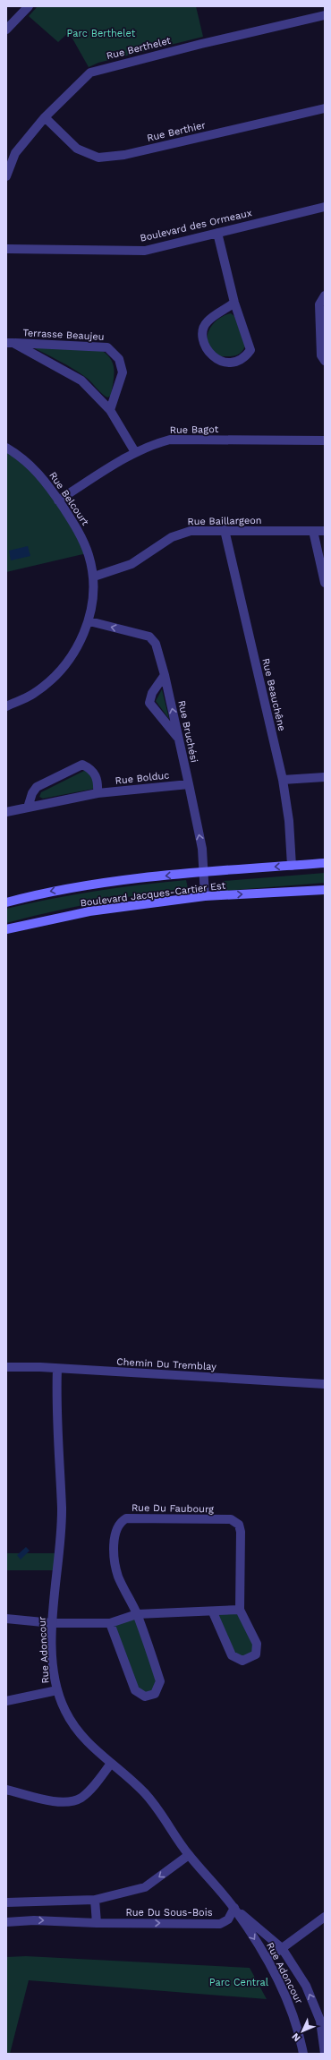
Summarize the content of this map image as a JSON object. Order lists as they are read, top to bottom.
{
  "streets": {
    "main road": ["Boulevard Jacques-Cartier Est"],
    "street": [
      "Rue Berthelet",
      "Rue Berthier",
      "Boulevard des Ormeaux",
      "Terrasse Beaujeu",
      "Rue Bagot",
      "Rue Belcourt",
      "Rue Baillargeon",
      "Rue Beauchêne",
      "Rue Bruchési",
      "Rue Bolduc",
      "Chemin Du Tremblay",
      "Rue Du Faubourg",
      "Rue Adoncour",
      "Rue Du Sous-Bois"
    ]
  },
  "crossings": [
    ["Rue Berthelet", "Rue Berthier"],
    ["Terrasse Beaujeu", "Rue Bagot"],
    ["Rue Bagot", "Rue Belcourt"],
    ["Rue Belcourt", "Rue Baillargeon"],
    ["Rue Belcourt", "Rue Bruchési"],
    ["Rue Baillargeon", "Rue Beauchêne"],
    ["Rue Beauchêne", "Boulevard Jacques-Cartier Est"],
    ["Rue Bruchési", "Rue Bolduc"],
    ["Rue Bruchési", "Boulevard Jacques-Cartier Est"],
    ["Chemin Du Tremblay", "Rue Adoncour"],
    ["Rue Adoncour", "Rue Du Sous-Bois"]
  ],
  "one_way": ["Rue Bruchési"],
  "parks": ["Parc Berthelet", "Parc Central"],
  "north": "bottom left"
}
